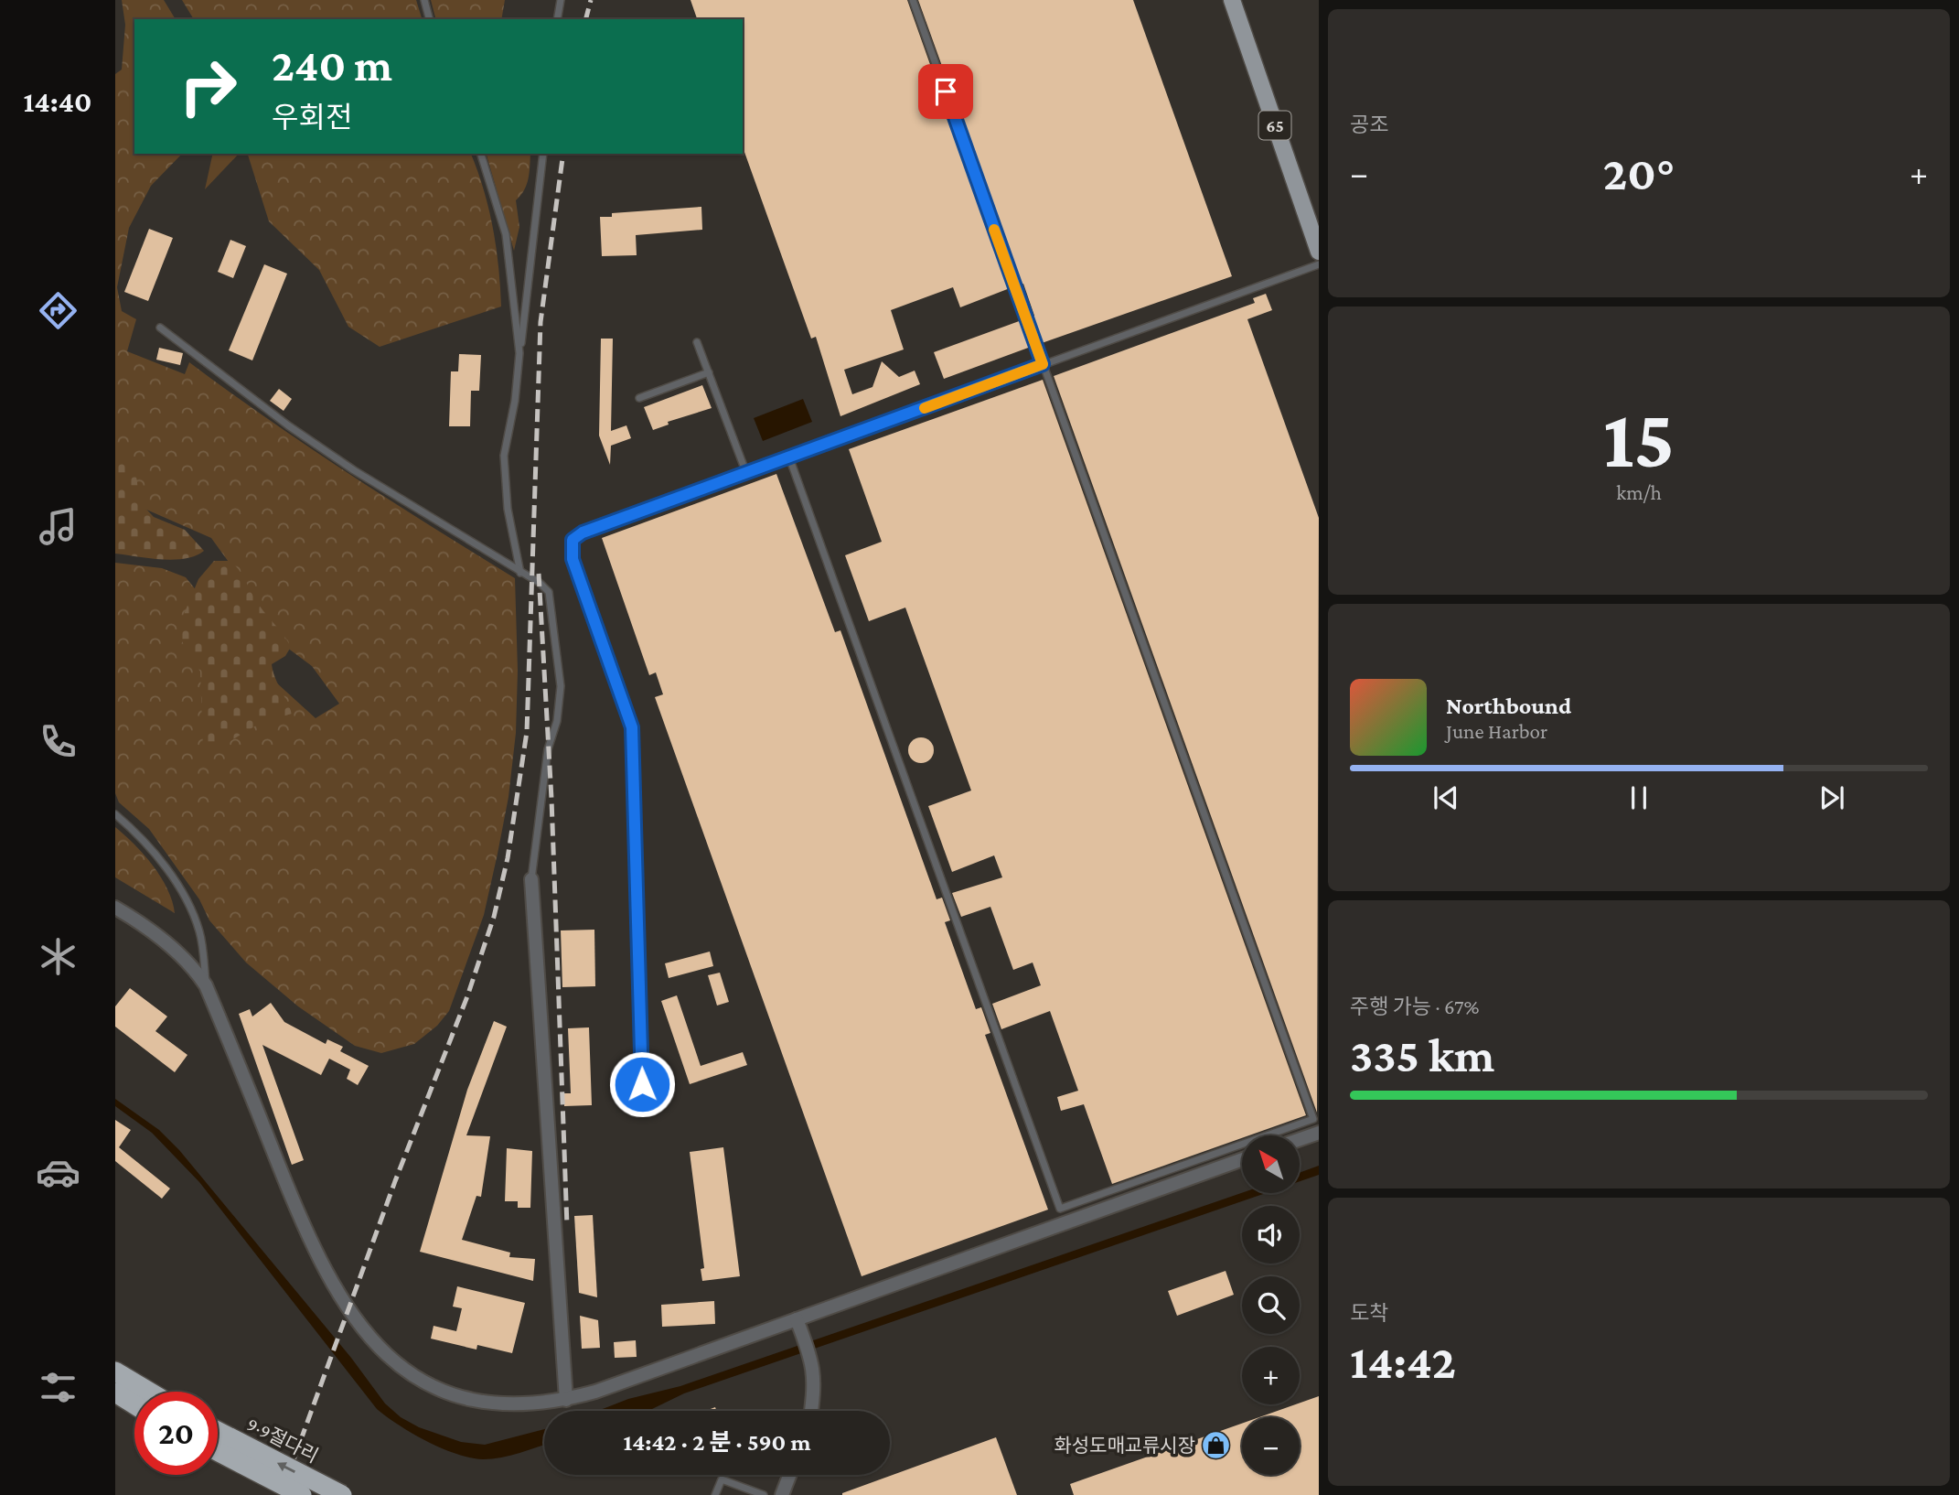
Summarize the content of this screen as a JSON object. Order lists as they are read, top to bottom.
{
  "streets": {
    "highway": ["9·9절다리"],
    "main road": ["65"]
  },
  "places": {
    "shop": ["화성도매교류시장"]
  },
  "north": "top left",
  "page": {
    "tabs": "14:40",
    "tile": [
      "공조",
      ["15", "km/h"],
      ["주행 가능 · 67%", "335 km"],
      ["도착", "14:42"]
    ],
    "turn": ["240 m", "우회전"],
    "heat": ["−", "20°", "+"],
    "song": ["Northbound", "June Harbor"],
    "map_buttons": ["+", "−"],
    "limit": "20",
    "trip": "14:42 · 2 분 · 590 m"
  }
}
